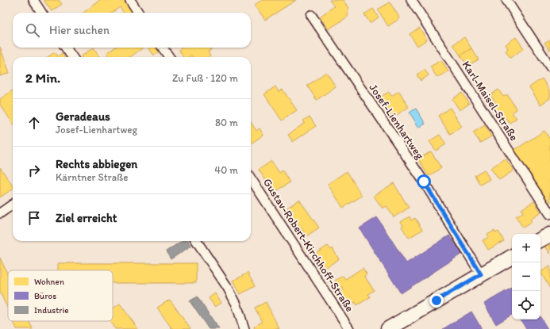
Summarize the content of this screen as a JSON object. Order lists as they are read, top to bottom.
{
  "streets": {
    "street": ["Karl-Maisel-Straße", "Josef-Lienhartweg", "Gustav-Robert-Kirchhoff-Straße"]
  },
  "legend": ["Wohnen", "Büros", "Industrie"],
  "page": {
    "search": "Hier suchen",
    "heading": ["2 Min.", "Zu Fuß · 120 m"],
    "list": [
      ["Geradeaus", "Josef-Lienhartweg", "80 m"],
      ["Rechts abbiegen", "Kärntner Straße", "40 m"],
      "Ziel erreicht"
    ],
    "map_buttons": ["+", "−"]
  }
}
